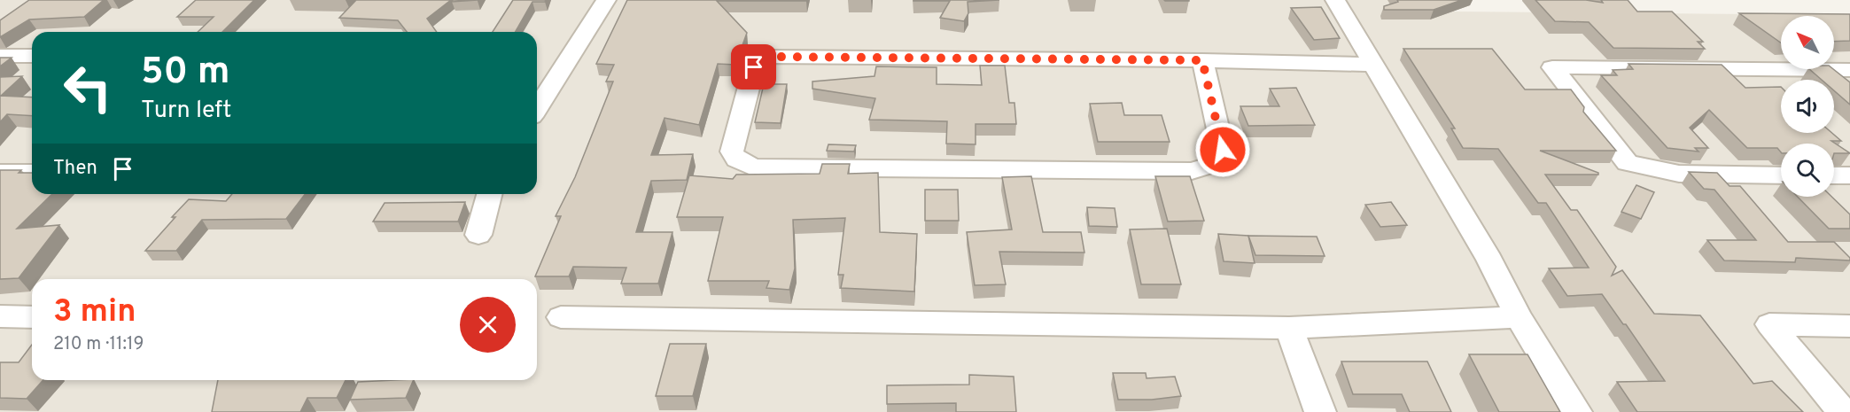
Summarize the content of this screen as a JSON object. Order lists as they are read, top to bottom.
{
  "north": "top left",
  "page": {
    "turn": ["50 m", "Turn left"],
    "then": "Then",
    "heading": ["3 min", "210 m · 11:19"]
  }
}
